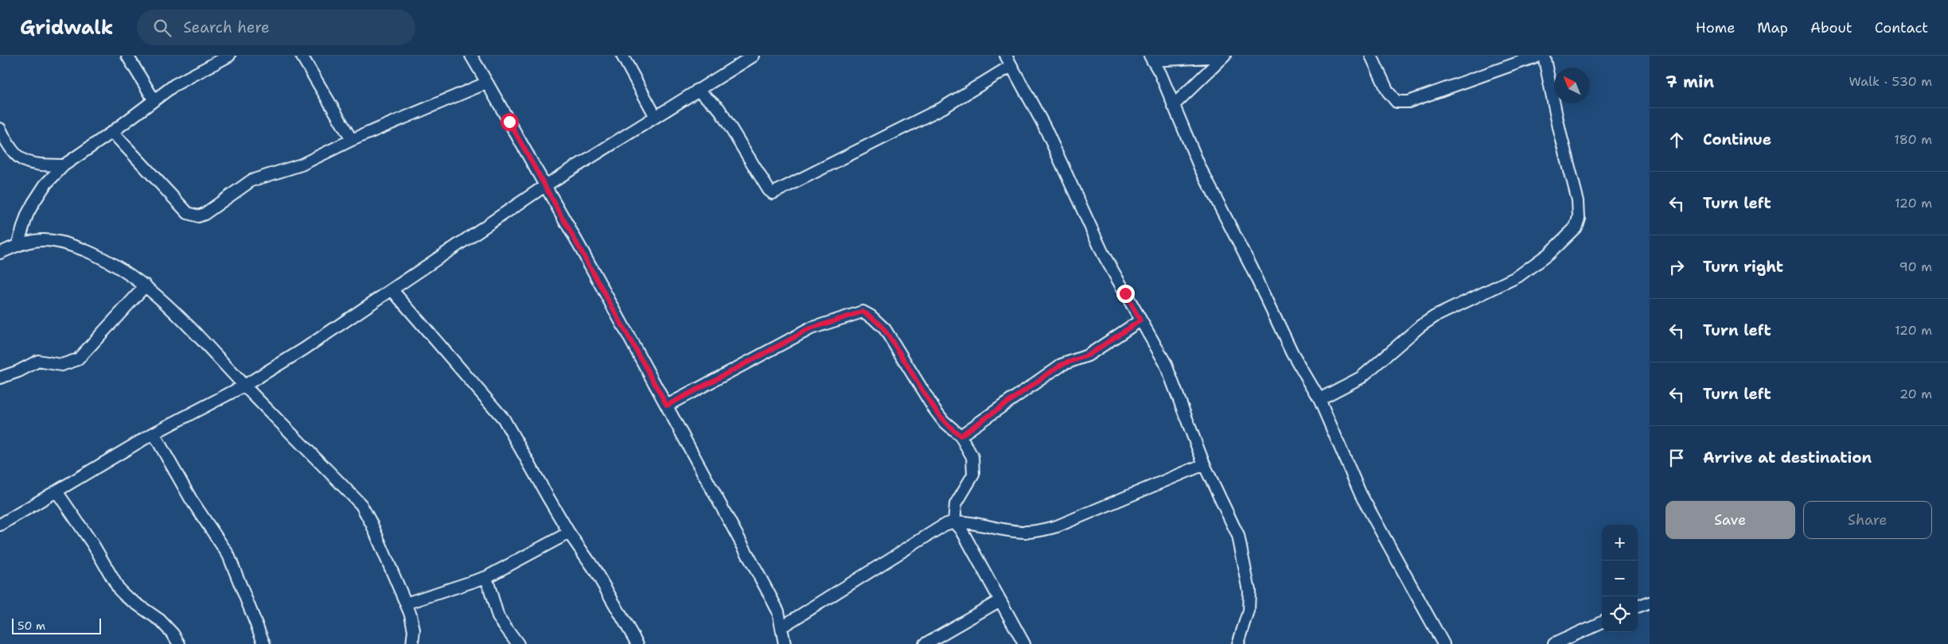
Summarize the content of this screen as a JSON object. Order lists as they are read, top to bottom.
{
  "scale_bar": "50 m",
  "north": "top left",
  "page": {
    "header": "Gridwalk",
    "search": "Search here",
    "nav": [
      "Home",
      "Map",
      "About",
      "Contact"
    ],
    "heading": ["7 min", "Walk · 530 m"],
    "list": [
      ["Continue", "180 m"],
      ["Turn left", "120 m"],
      ["Turn right", "90 m"],
      ["Turn left", "120 m"],
      ["Turn left", "20 m"],
      "Arrive at destination"
    ],
    "buttons": ["Save", "Share"],
    "map_buttons": ["+", "−"],
    "scale": "50 m"
  }
}
